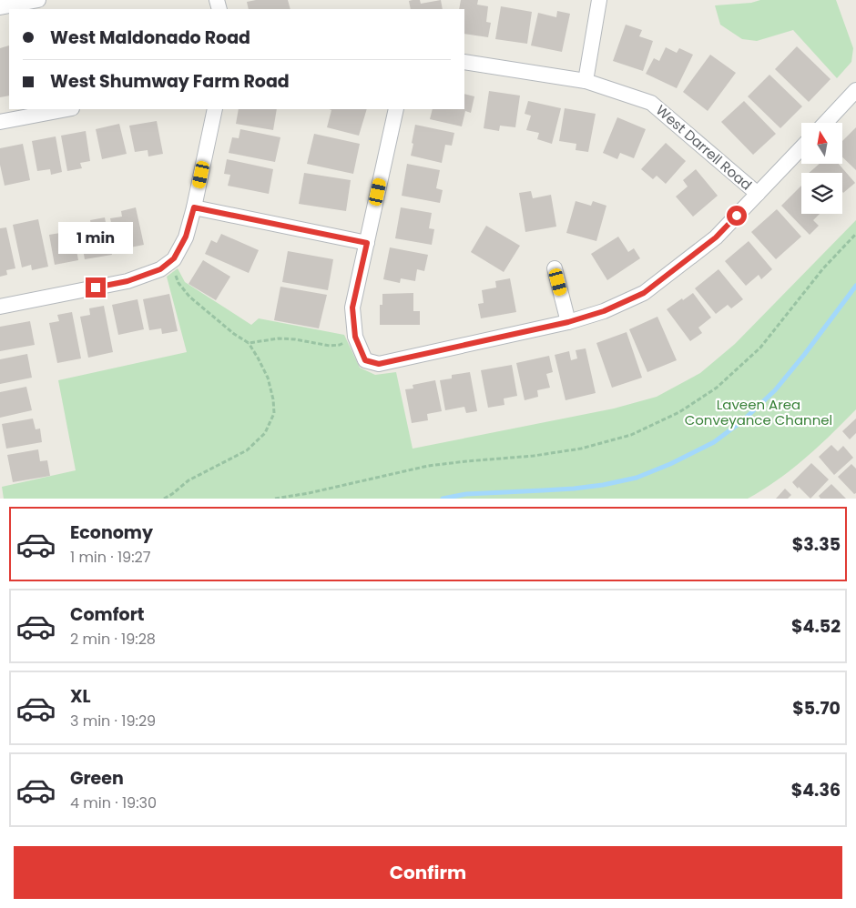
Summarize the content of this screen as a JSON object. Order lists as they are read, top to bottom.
{
  "streets": {
    "street": ["West Darrell Road"]
  },
  "parks": ["Laveen Area Conveyance Channel"],
  "north": "top",
  "page": {
    "banner": ["West Maldonado Road", "West Shumway Farm Road"],
    "bubble": "1 min",
    "list": [
      {
        "name": "Economy",
        "note": "1 min · 19:27",
        "value": "$3.35"
      },
      {
        "name": "Comfort",
        "note": "2 min · 19:28",
        "value": "$4.52"
      },
      {
        "name": "XL",
        "note": "3 min · 19:29",
        "value": "$5.70"
      },
      {
        "name": "Green",
        "note": "4 min · 19:30",
        "value": "$4.36"
      }
    ],
    "buttons": "Confirm"
  }
}
